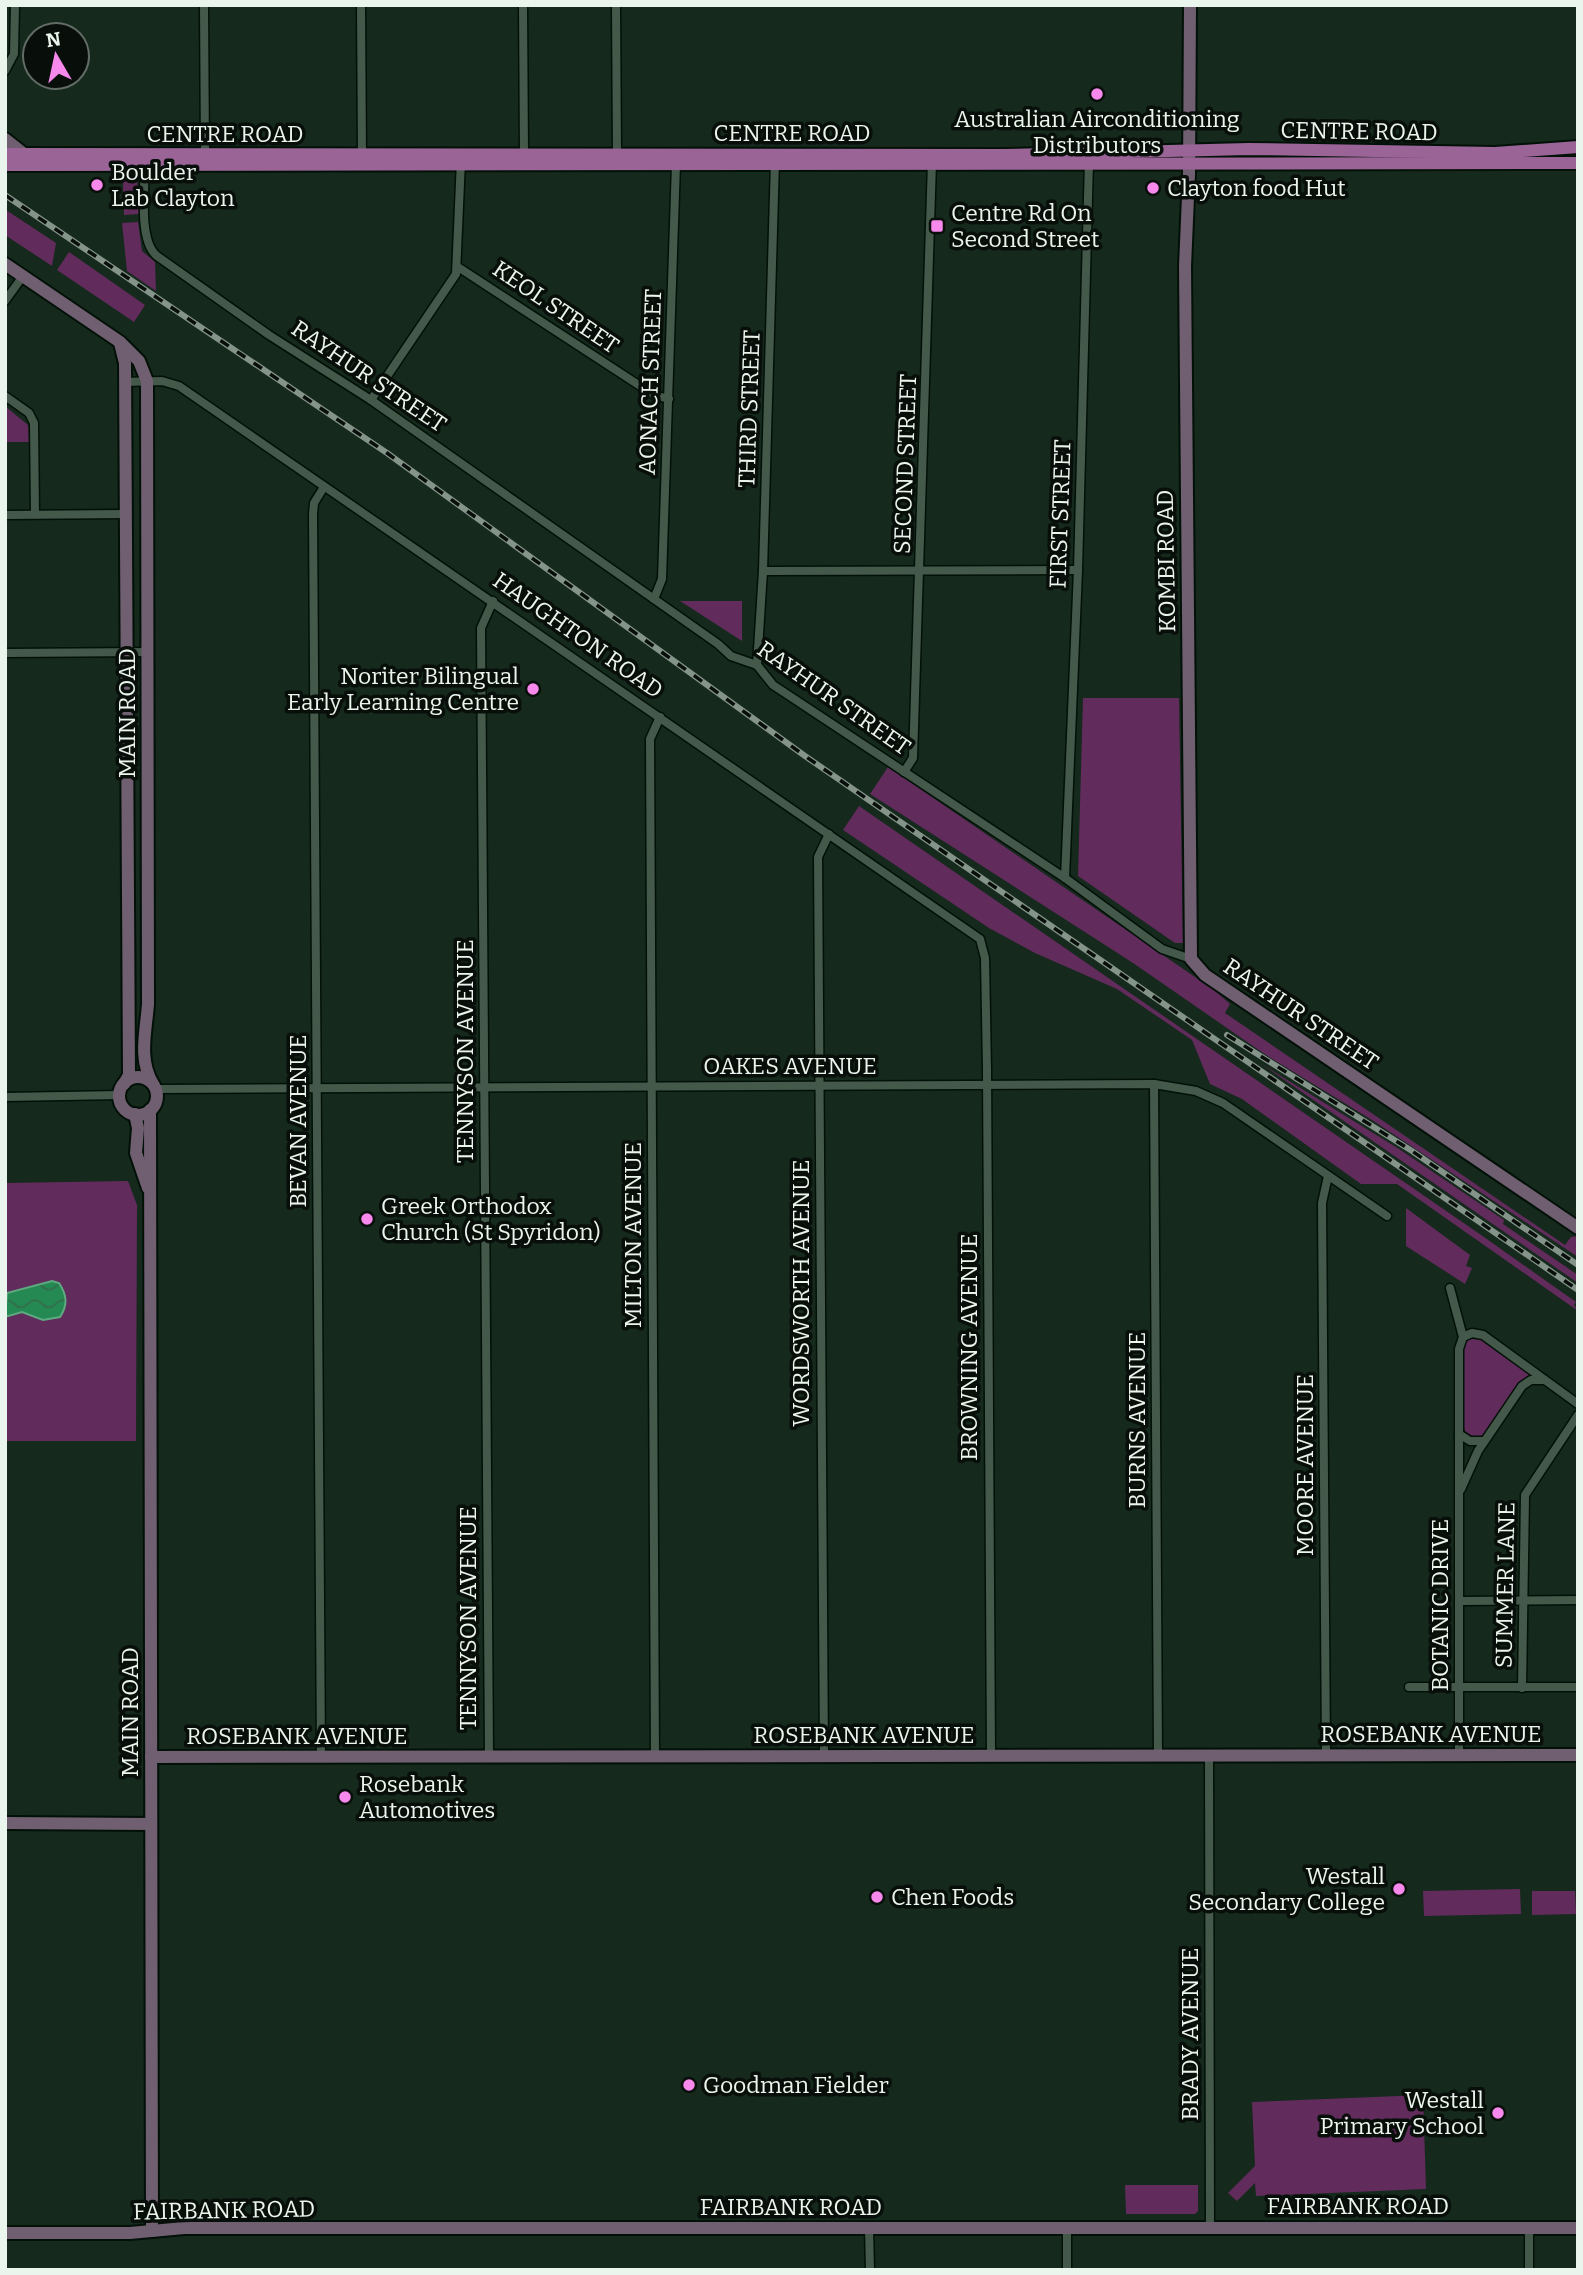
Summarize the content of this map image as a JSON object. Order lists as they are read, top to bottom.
{
  "streets": {
    "main road": [
      "CENTRE ROAD",
      "RAYHUR STREET",
      "KOMBI ROAD",
      "MAIN ROAD",
      "ROSEBANK AVENUE",
      "FAIRBANK ROAD"
    ],
    "street": [
      "KEOL STREET",
      "AONACH STREET",
      "THIRD STREET",
      "SECOND STREET",
      "FIRST STREET",
      "HAUGHTON ROAD",
      "TENNYSON AVENUE",
      "OAKES AVENUE",
      "BEVAN AVENUE",
      "MILTON AVENUE",
      "WORDSWORTH AVENUE",
      "BROWNING AVENUE",
      "BURNS AVENUE",
      "MOORE AVENUE",
      "SUMMER LANE",
      "BOTANIC DRIVE",
      "BRADY AVENUE"
    ]
  },
  "crossings": [
    ["CENTRE ROAD", "RAYHUR STREET"],
    ["CENTRE ROAD", "AONACH STREET"],
    ["CENTRE ROAD", "THIRD STREET"],
    ["CENTRE ROAD", "SECOND STREET"],
    ["CENTRE ROAD", "FIRST STREET"],
    ["CENTRE ROAD", "KOMBI ROAD"],
    ["KEOL STREET", "AONACH STREET"],
    ["RAYHUR STREET", "AONACH STREET"],
    ["RAYHUR STREET", "THIRD STREET"],
    ["RAYHUR STREET", "SECOND STREET"],
    ["RAYHUR STREET", "FIRST STREET"],
    ["RAYHUR STREET", "KOMBI ROAD"],
    ["HAUGHTON ROAD", "MAIN ROAD"],
    ["HAUGHTON ROAD", "TENNYSON AVENUE"],
    ["HAUGHTON ROAD", "BEVAN AVENUE"],
    ["HAUGHTON ROAD", "MILTON AVENUE"],
    ["HAUGHTON ROAD", "WORDSWORTH AVENUE"],
    ["HAUGHTON ROAD", "BROWNING AVENUE"],
    ["MAIN ROAD", "OAKES AVENUE"],
    ["MAIN ROAD", "ROSEBANK AVENUE"],
    ["MAIN ROAD", "FAIRBANK ROAD"],
    ["TENNYSON AVENUE", "OAKES AVENUE"],
    ["TENNYSON AVENUE", "ROSEBANK AVENUE"],
    ["OAKES AVENUE", "BEVAN AVENUE"],
    ["OAKES AVENUE", "MILTON AVENUE"],
    ["OAKES AVENUE", "WORDSWORTH AVENUE"],
    ["OAKES AVENUE", "BROWNING AVENUE"],
    ["OAKES AVENUE", "BURNS AVENUE"],
    ["OAKES AVENUE", "MOORE AVENUE"],
    ["BEVAN AVENUE", "ROSEBANK AVENUE"],
    ["MILTON AVENUE", "ROSEBANK AVENUE"],
    ["WORDSWORTH AVENUE", "ROSEBANK AVENUE"],
    ["BROWNING AVENUE", "ROSEBANK AVENUE"],
    ["BURNS AVENUE", "ROSEBANK AVENUE"],
    ["MOORE AVENUE", "ROSEBANK AVENUE"],
    ["BOTANIC DRIVE", "ROSEBANK AVENUE"],
    ["ROSEBANK AVENUE", "BRADY AVENUE"],
    ["BRADY AVENUE", "FAIRBANK ROAD"]
  ],
  "places": {
    "other": [
      "Australian Airconditioning Distributors",
      "Boulder Lab Clayton",
      "Clayton food Hut",
      "Noriter Bilingual Early Learning Centre",
      "Greek Orthodox Church (St Spyridon)",
      "Rosebank Automotives",
      "Westall Secondary College",
      "Chen Foods",
      "Goodman Fielder",
      "Westall Primary School"
    ],
    "transit": ["Centre Rd On Second Street"]
  },
  "north": "top"
}
